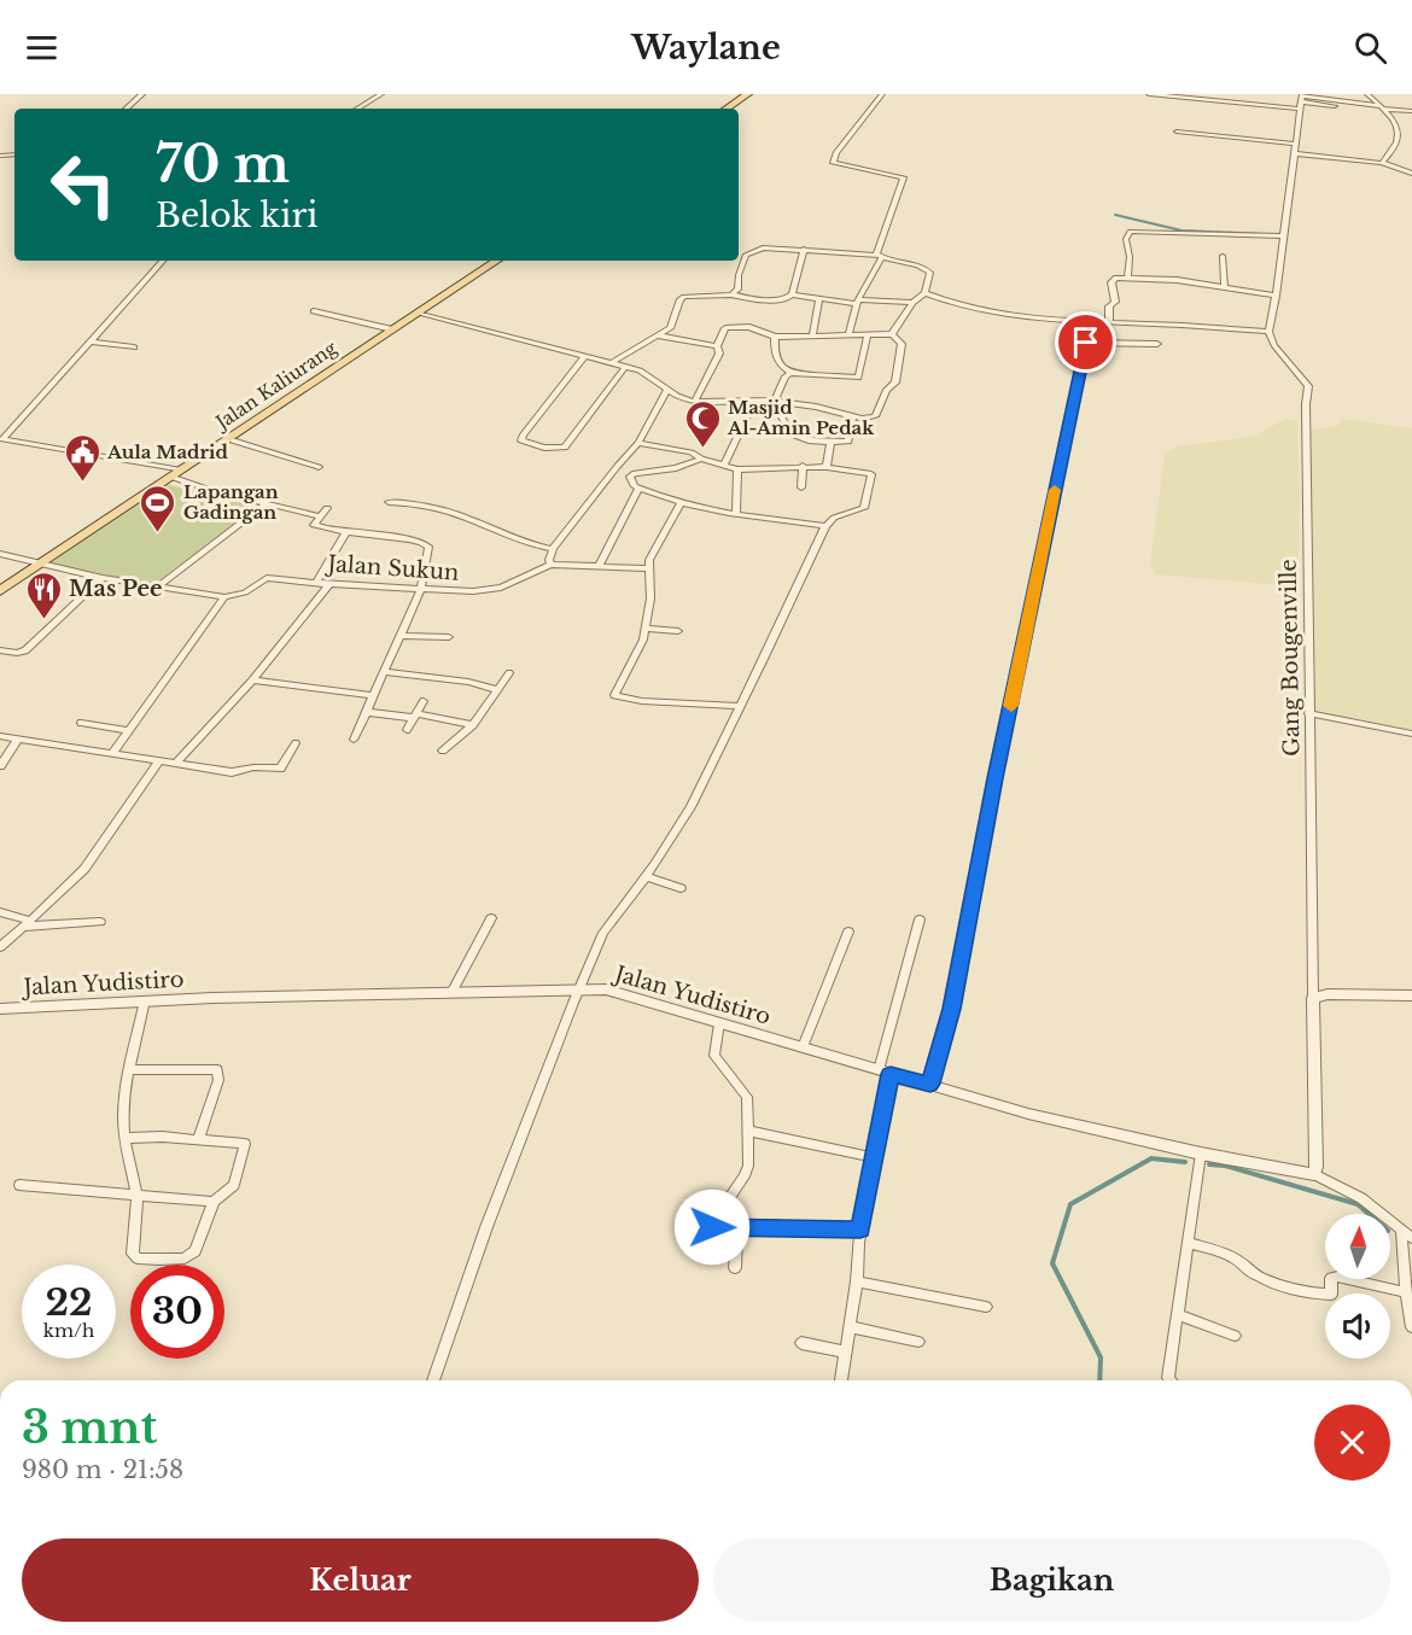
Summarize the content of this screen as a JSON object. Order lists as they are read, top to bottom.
{
  "streets": {
    "main road": ["Jalan Kaliurang"],
    "street": ["Jalan Sukun", "Gang Bougenville", "Jalan Yudistiro"]
  },
  "places": {
    "mosque": ["Masjid Al-Amin Pedak"],
    "public building": ["Aula Madrid"],
    "sports": ["Lapangan Gadingan"],
    "restaurant": ["Mas Pee"]
  },
  "north": "top",
  "page": {
    "header": "Waylane",
    "turn": ["70 m", "Belok kiri"],
    "speed": "22 km/h",
    "limit": "30",
    "heading": ["3 mnt", "980 m · 21:58"],
    "buttons": ["Keluar", "Bagikan"]
  }
}
